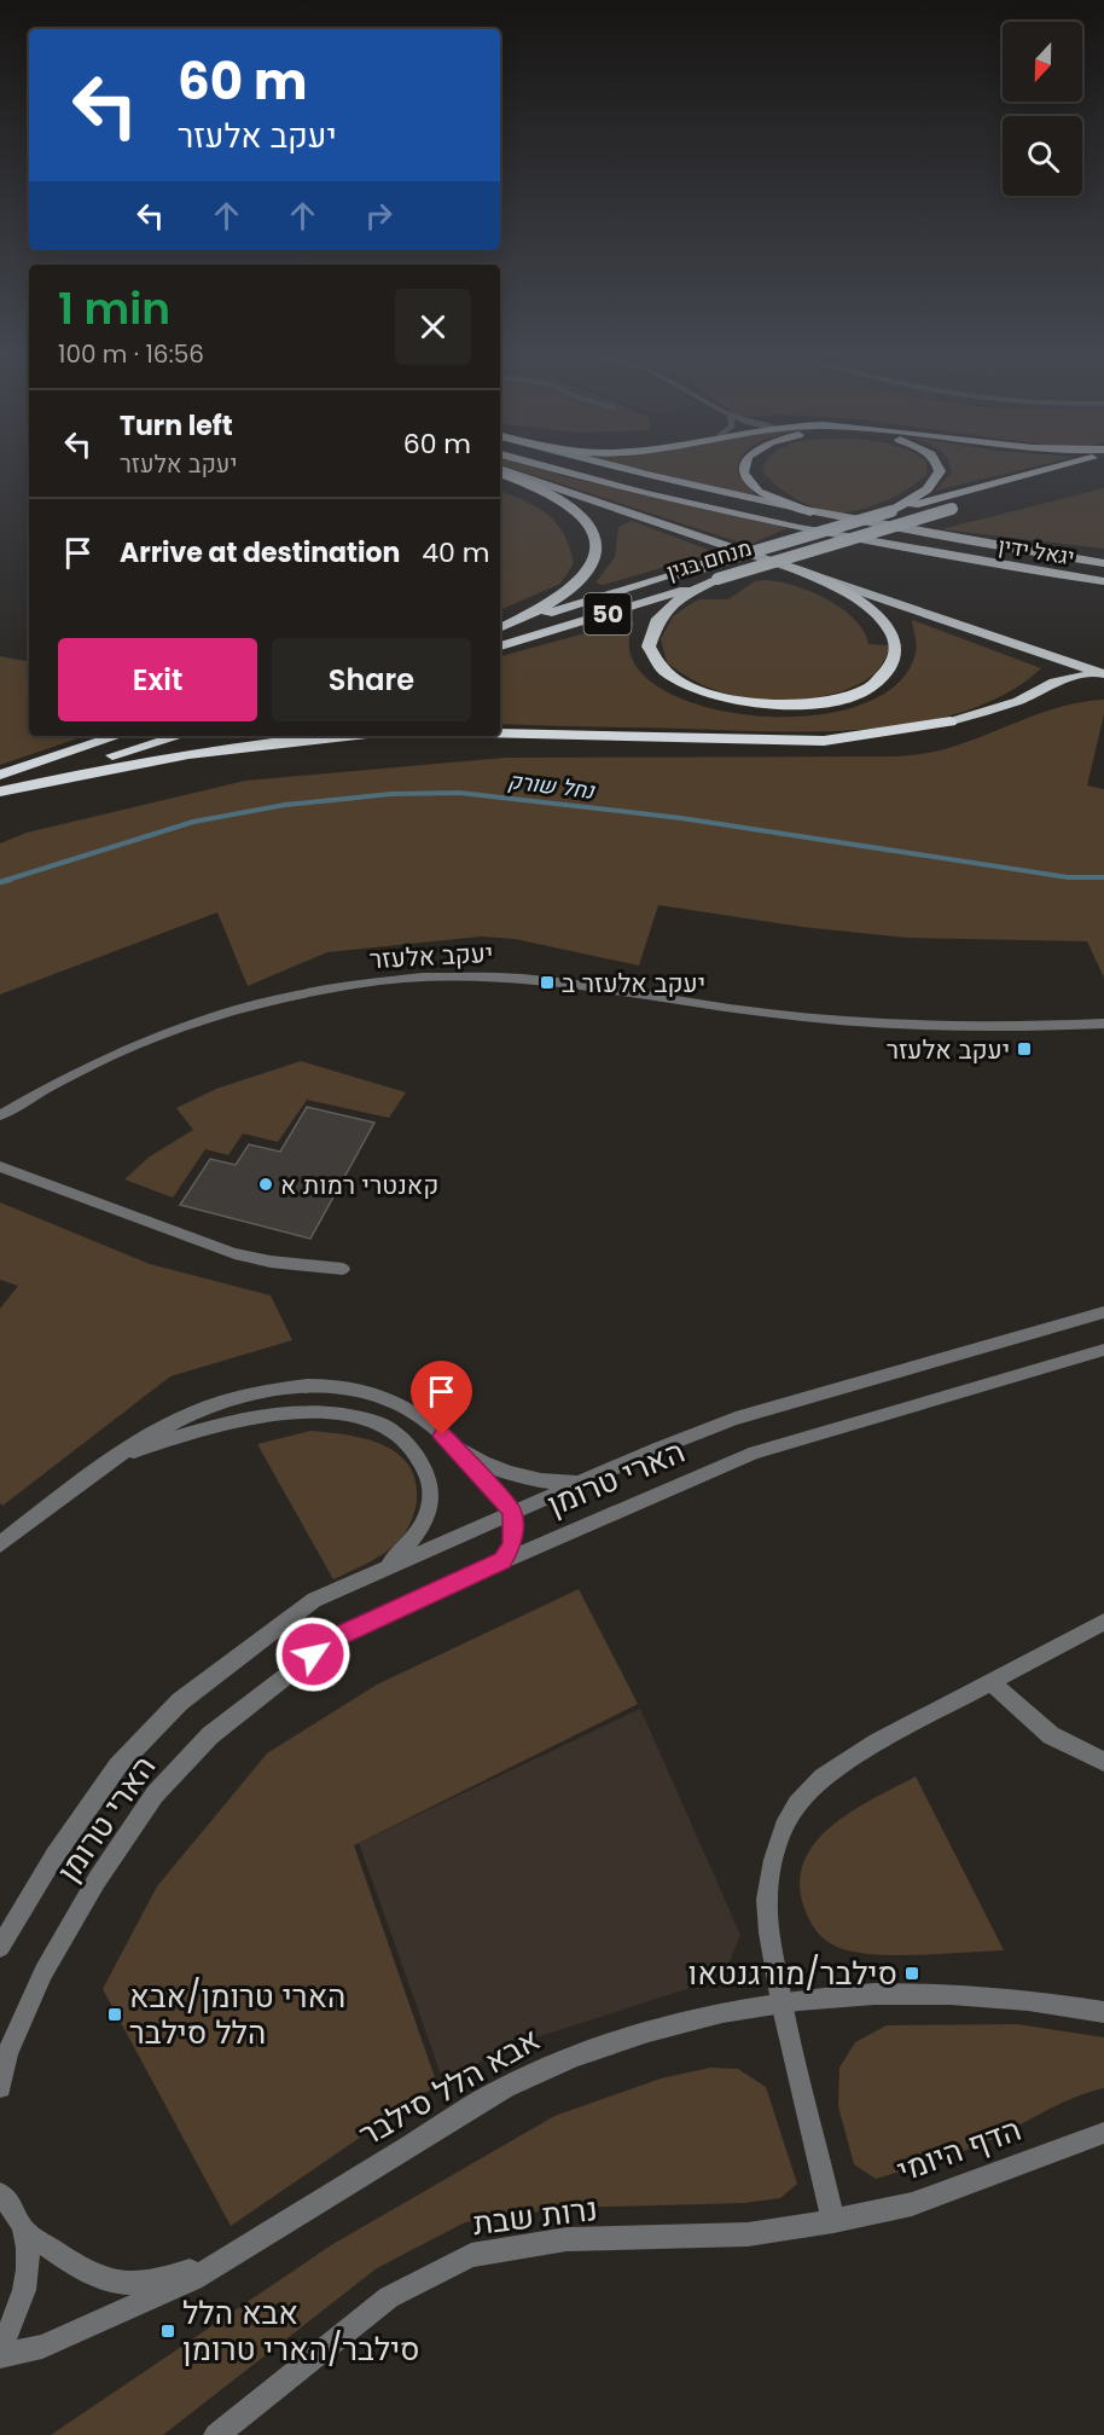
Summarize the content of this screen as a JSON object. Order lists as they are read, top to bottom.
{
  "streets": {
    "highway": ["יגאל ידין", "מנחם בגין", "50"],
    "street": [
      "יעקב אלעזר",
      "הארי טרומן",
      "אבא הלל סילבר",
      "הדף היומי",
      "נרות שבת"
    ]
  },
  "crossings": [
    ["הדף היומי", "נרות שבת"]
  ],
  "water": ["נחל שורק"],
  "places": {
    "transit": [
      "יעקב אלעזר ב",
      "יעקב אלעזר",
      "סילבר/מורגנטאו",
      "הארי טרומן/אבא הלל סילבר",
      "אבא הלל סילבר/הארי טרומן"
    ],
    "other": ["קאנטרי רמות א"]
  },
  "north": "bottom",
  "page": {
    "turn": ["60 m", "יעקב אלעזר"],
    "heading": ["1 min", "100 m · 16:56"],
    "list": [
      {
        "name": "Turn left",
        "note": "יעקב אלעזר",
        "value": "60 m"
      },
      {
        "name": "Arrive at destination",
        "value": "40 m"
      }
    ],
    "buttons": ["Exit", "Share"]
  }
}
